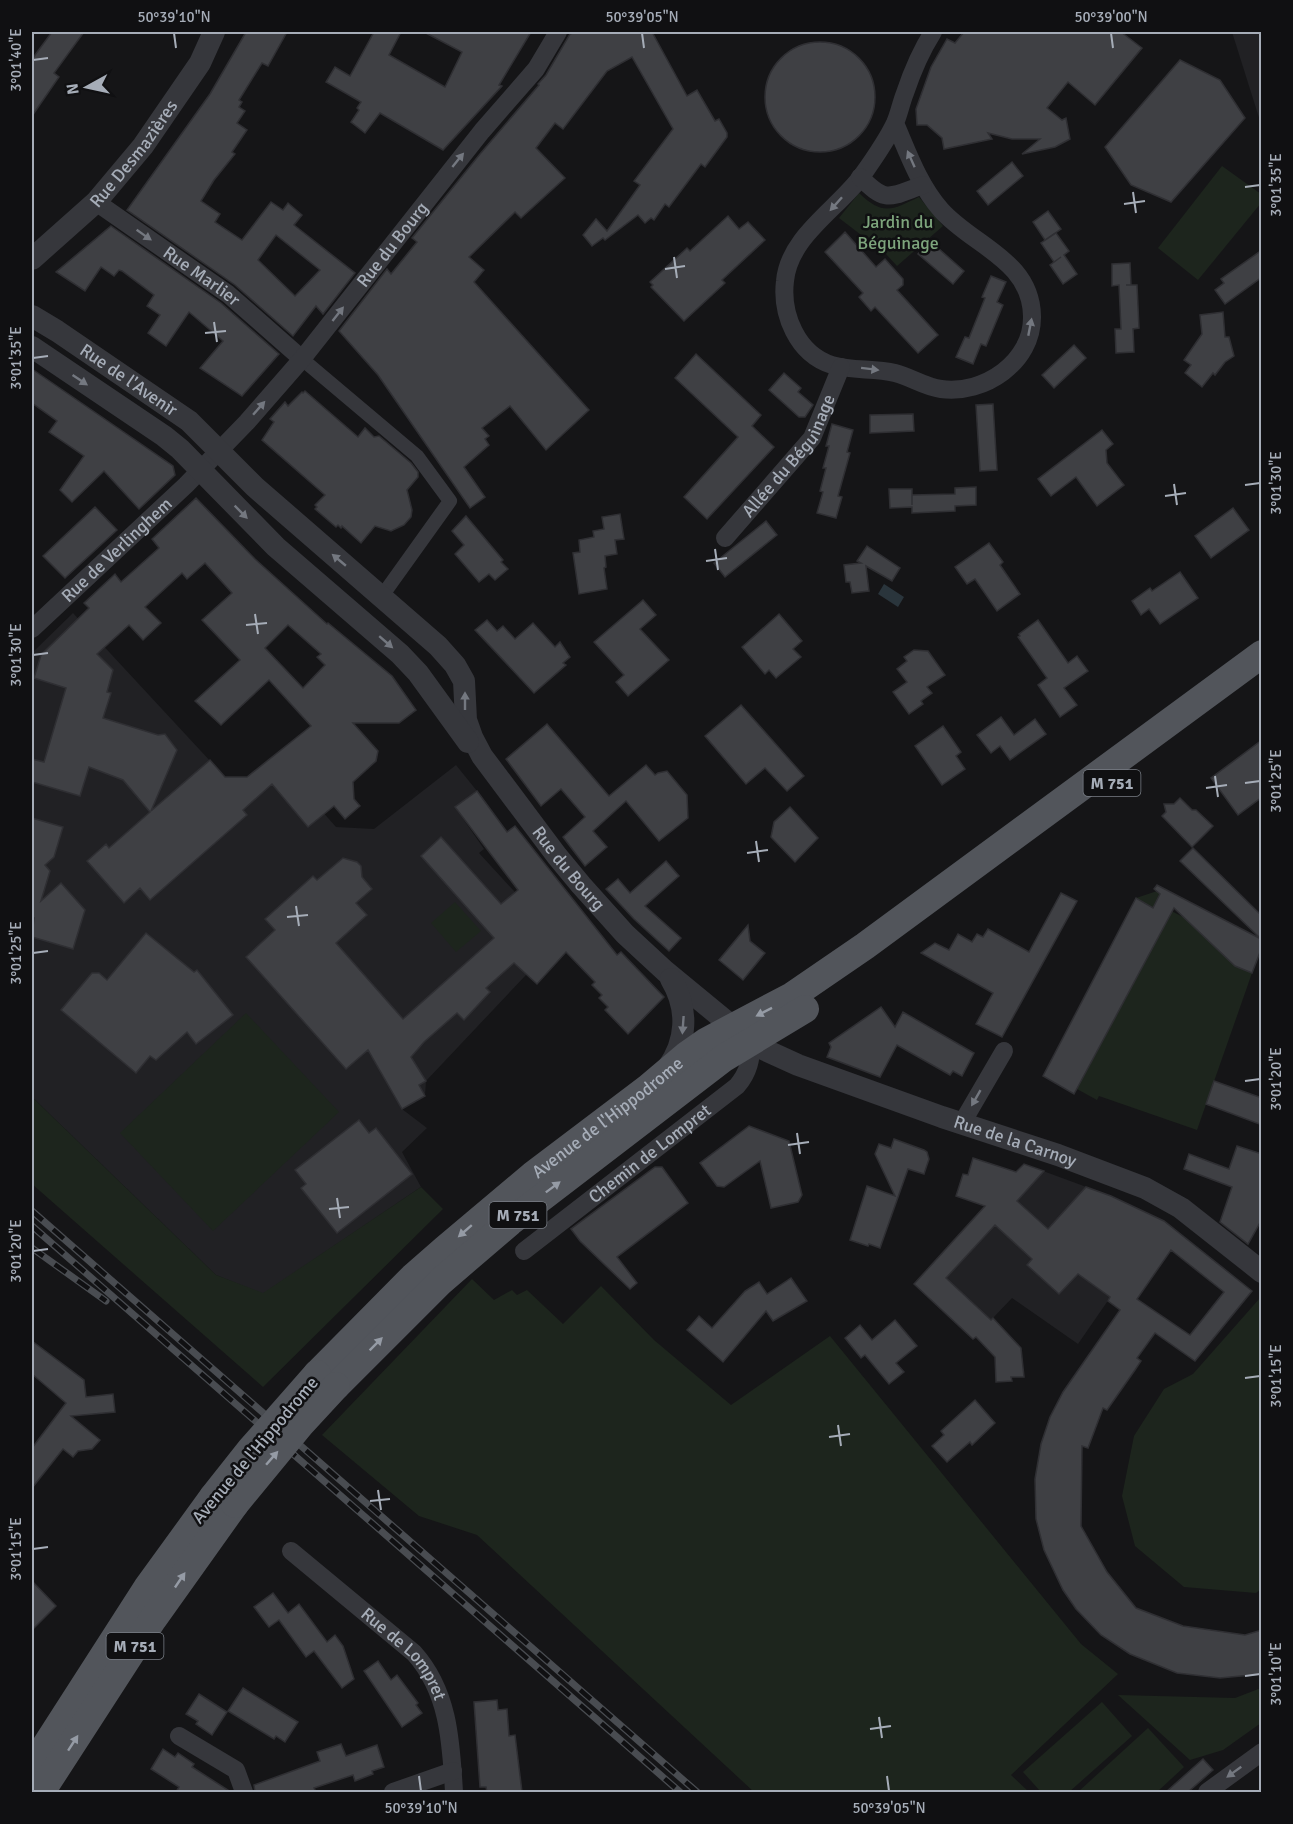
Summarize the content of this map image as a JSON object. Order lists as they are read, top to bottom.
{
  "streets": {
    "main road": ["M 751", "Avenue de l'Hippodrome"],
    "street": [
      "Rue Desmazières",
      "Rue du Bourg",
      "Rue Marlier",
      "Rue de l'Avenir",
      "Allée du Béguinage",
      "Rue de Verlinghem",
      "Rue de la Carnoy",
      "Chemin de Lompret",
      "Rue de Lompret"
    ]
  },
  "crossings": [
    ["Rue Desmazières", "Rue Marlier"],
    ["Rue du Bourg", "Rue Marlier"],
    ["Rue du Bourg", "Rue de l'Avenir"],
    ["Rue du Bourg", "Rue de Verlinghem"],
    ["Rue du Bourg", "Avenue de l'Hippodrome"],
    ["Rue du Bourg", "Rue de la Carnoy"],
    ["Rue du Bourg", "Chemin de Lompret"],
    ["Rue de l'Avenir", "Rue de Verlinghem"],
    ["Avenue de l'Hippodrome", "Rue de la Carnoy"],
    ["Avenue de l'Hippodrome", "Chemin de Lompret"],
    ["Rue de la Carnoy", "Chemin de Lompret"]
  ],
  "one_way": ["Rue Marlier"],
  "parks": ["Jardin du Béguinage"],
  "north": "left",
  "coordinates": [
    "50°39'10\"N",
    "50°39'05\"N",
    "50°39'00\"N",
    "3°01'40\"E",
    "3°01'35\"E",
    "3°01'30\"E",
    "3°01'25\"E",
    "3°01'20\"E",
    "3°01'15\"E",
    "3°01'10\"E"
  ]
}
